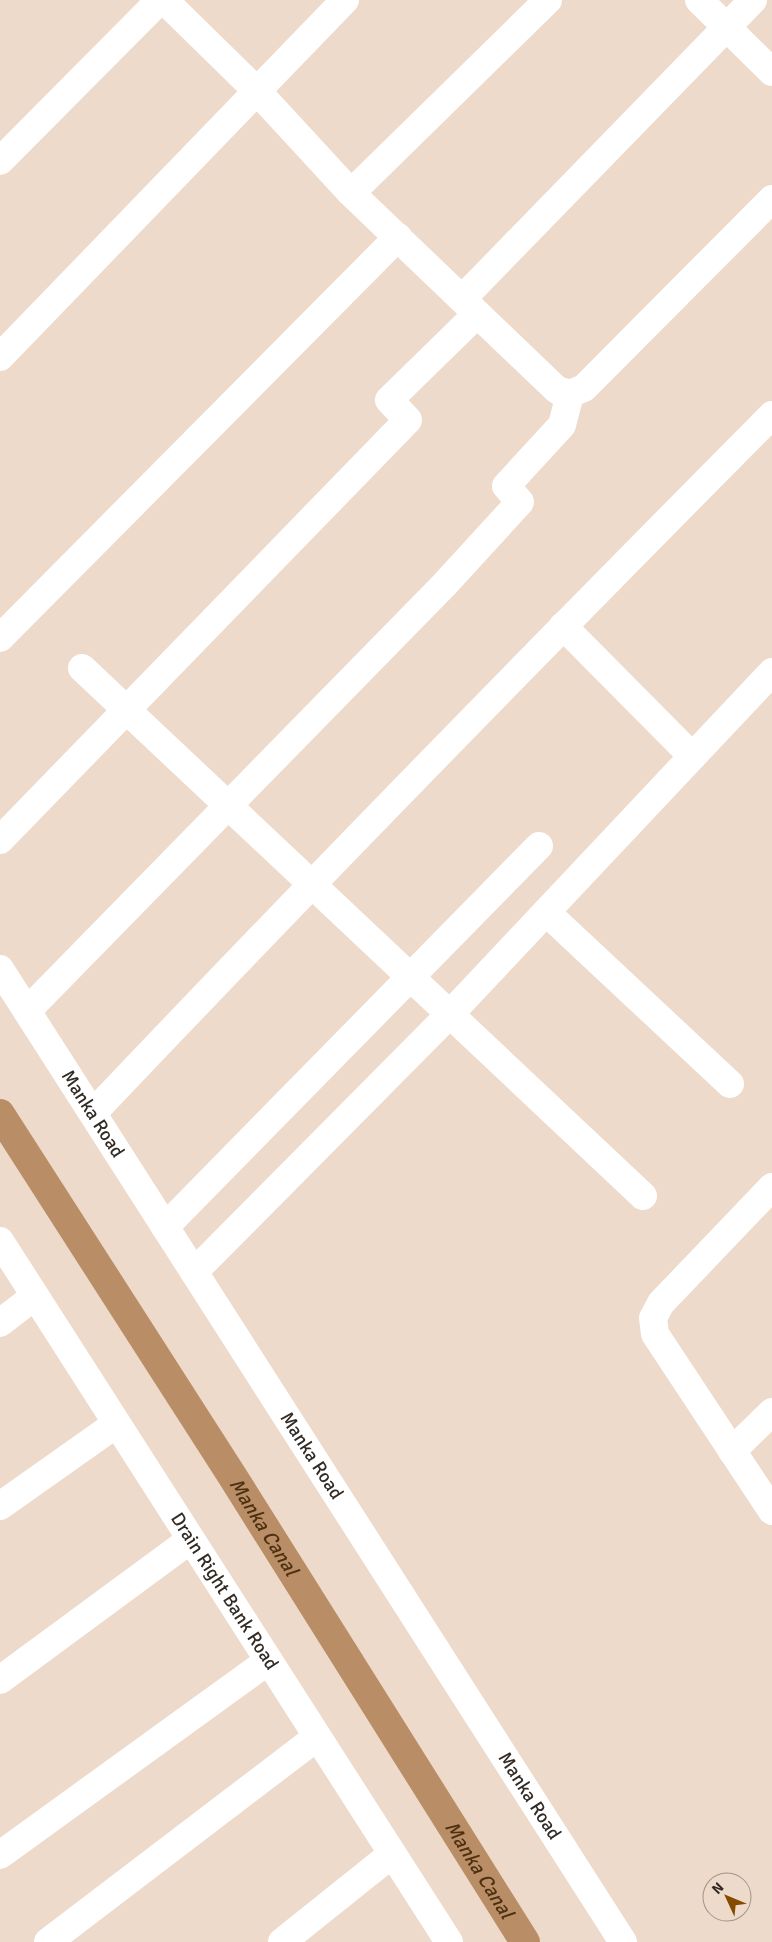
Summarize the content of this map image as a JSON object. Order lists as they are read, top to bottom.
{
  "streets": {
    "street": ["Manka Road", "Drain Right Bank Road"]
  },
  "water": ["Manka Canal"],
  "north": "top left"
}
